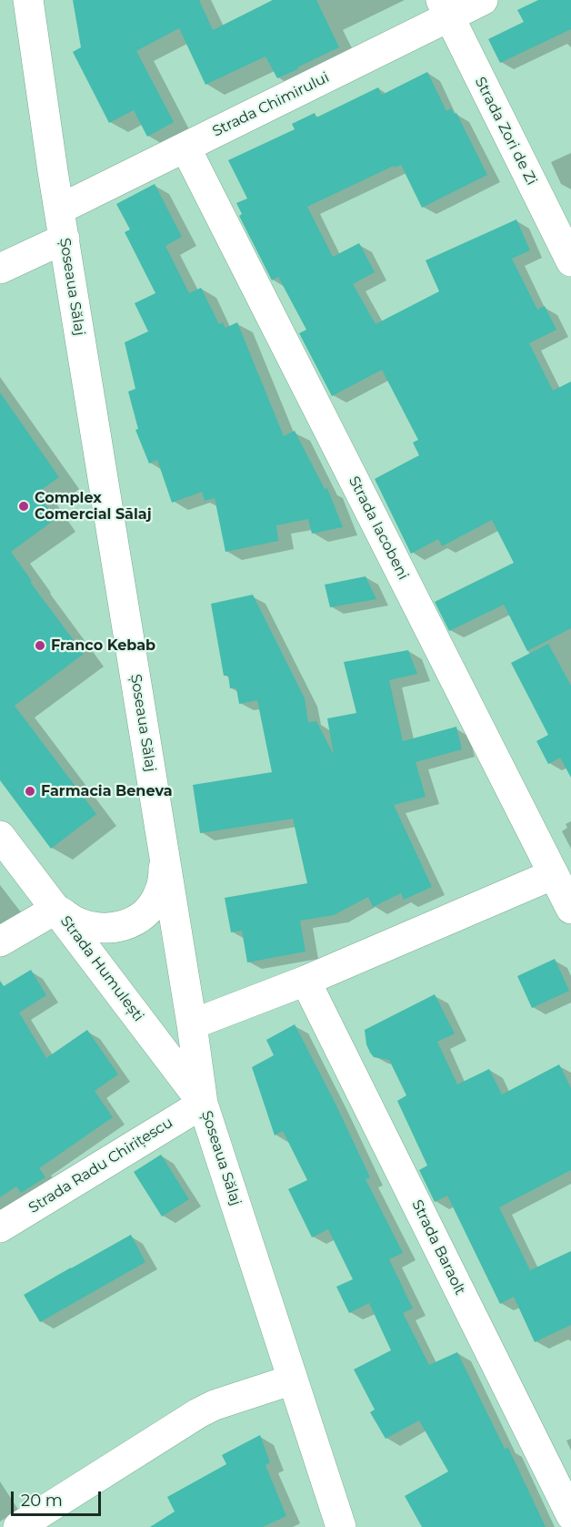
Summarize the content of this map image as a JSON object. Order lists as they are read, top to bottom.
{
  "streets": {
    "street": [
      "Strada Chimirului",
      "Strada Zori de Zi",
      "Șoseaua Sălaj",
      "Strada Iacobeni",
      "Strada Humulești",
      "Strada Radu Chirițescu",
      "Strada Baraolt"
    ]
  },
  "crossings": [
    ["Strada Chimirului", "Strada Zori de Zi"],
    ["Strada Chimirului", "Șoseaua Sălaj"],
    ["Strada Chimirului", "Strada Iacobeni"],
    ["Șoseaua Sălaj", "Strada Humulești"],
    ["Șoseaua Sălaj", "Strada Radu Chirițescu"],
    ["Strada Humulești", "Strada Radu Chirițescu"]
  ],
  "places": ["Complex Comercial Sălaj", "Franco Kebab", "Farmacia Beneva"],
  "scale_bar": "20 m"
}
